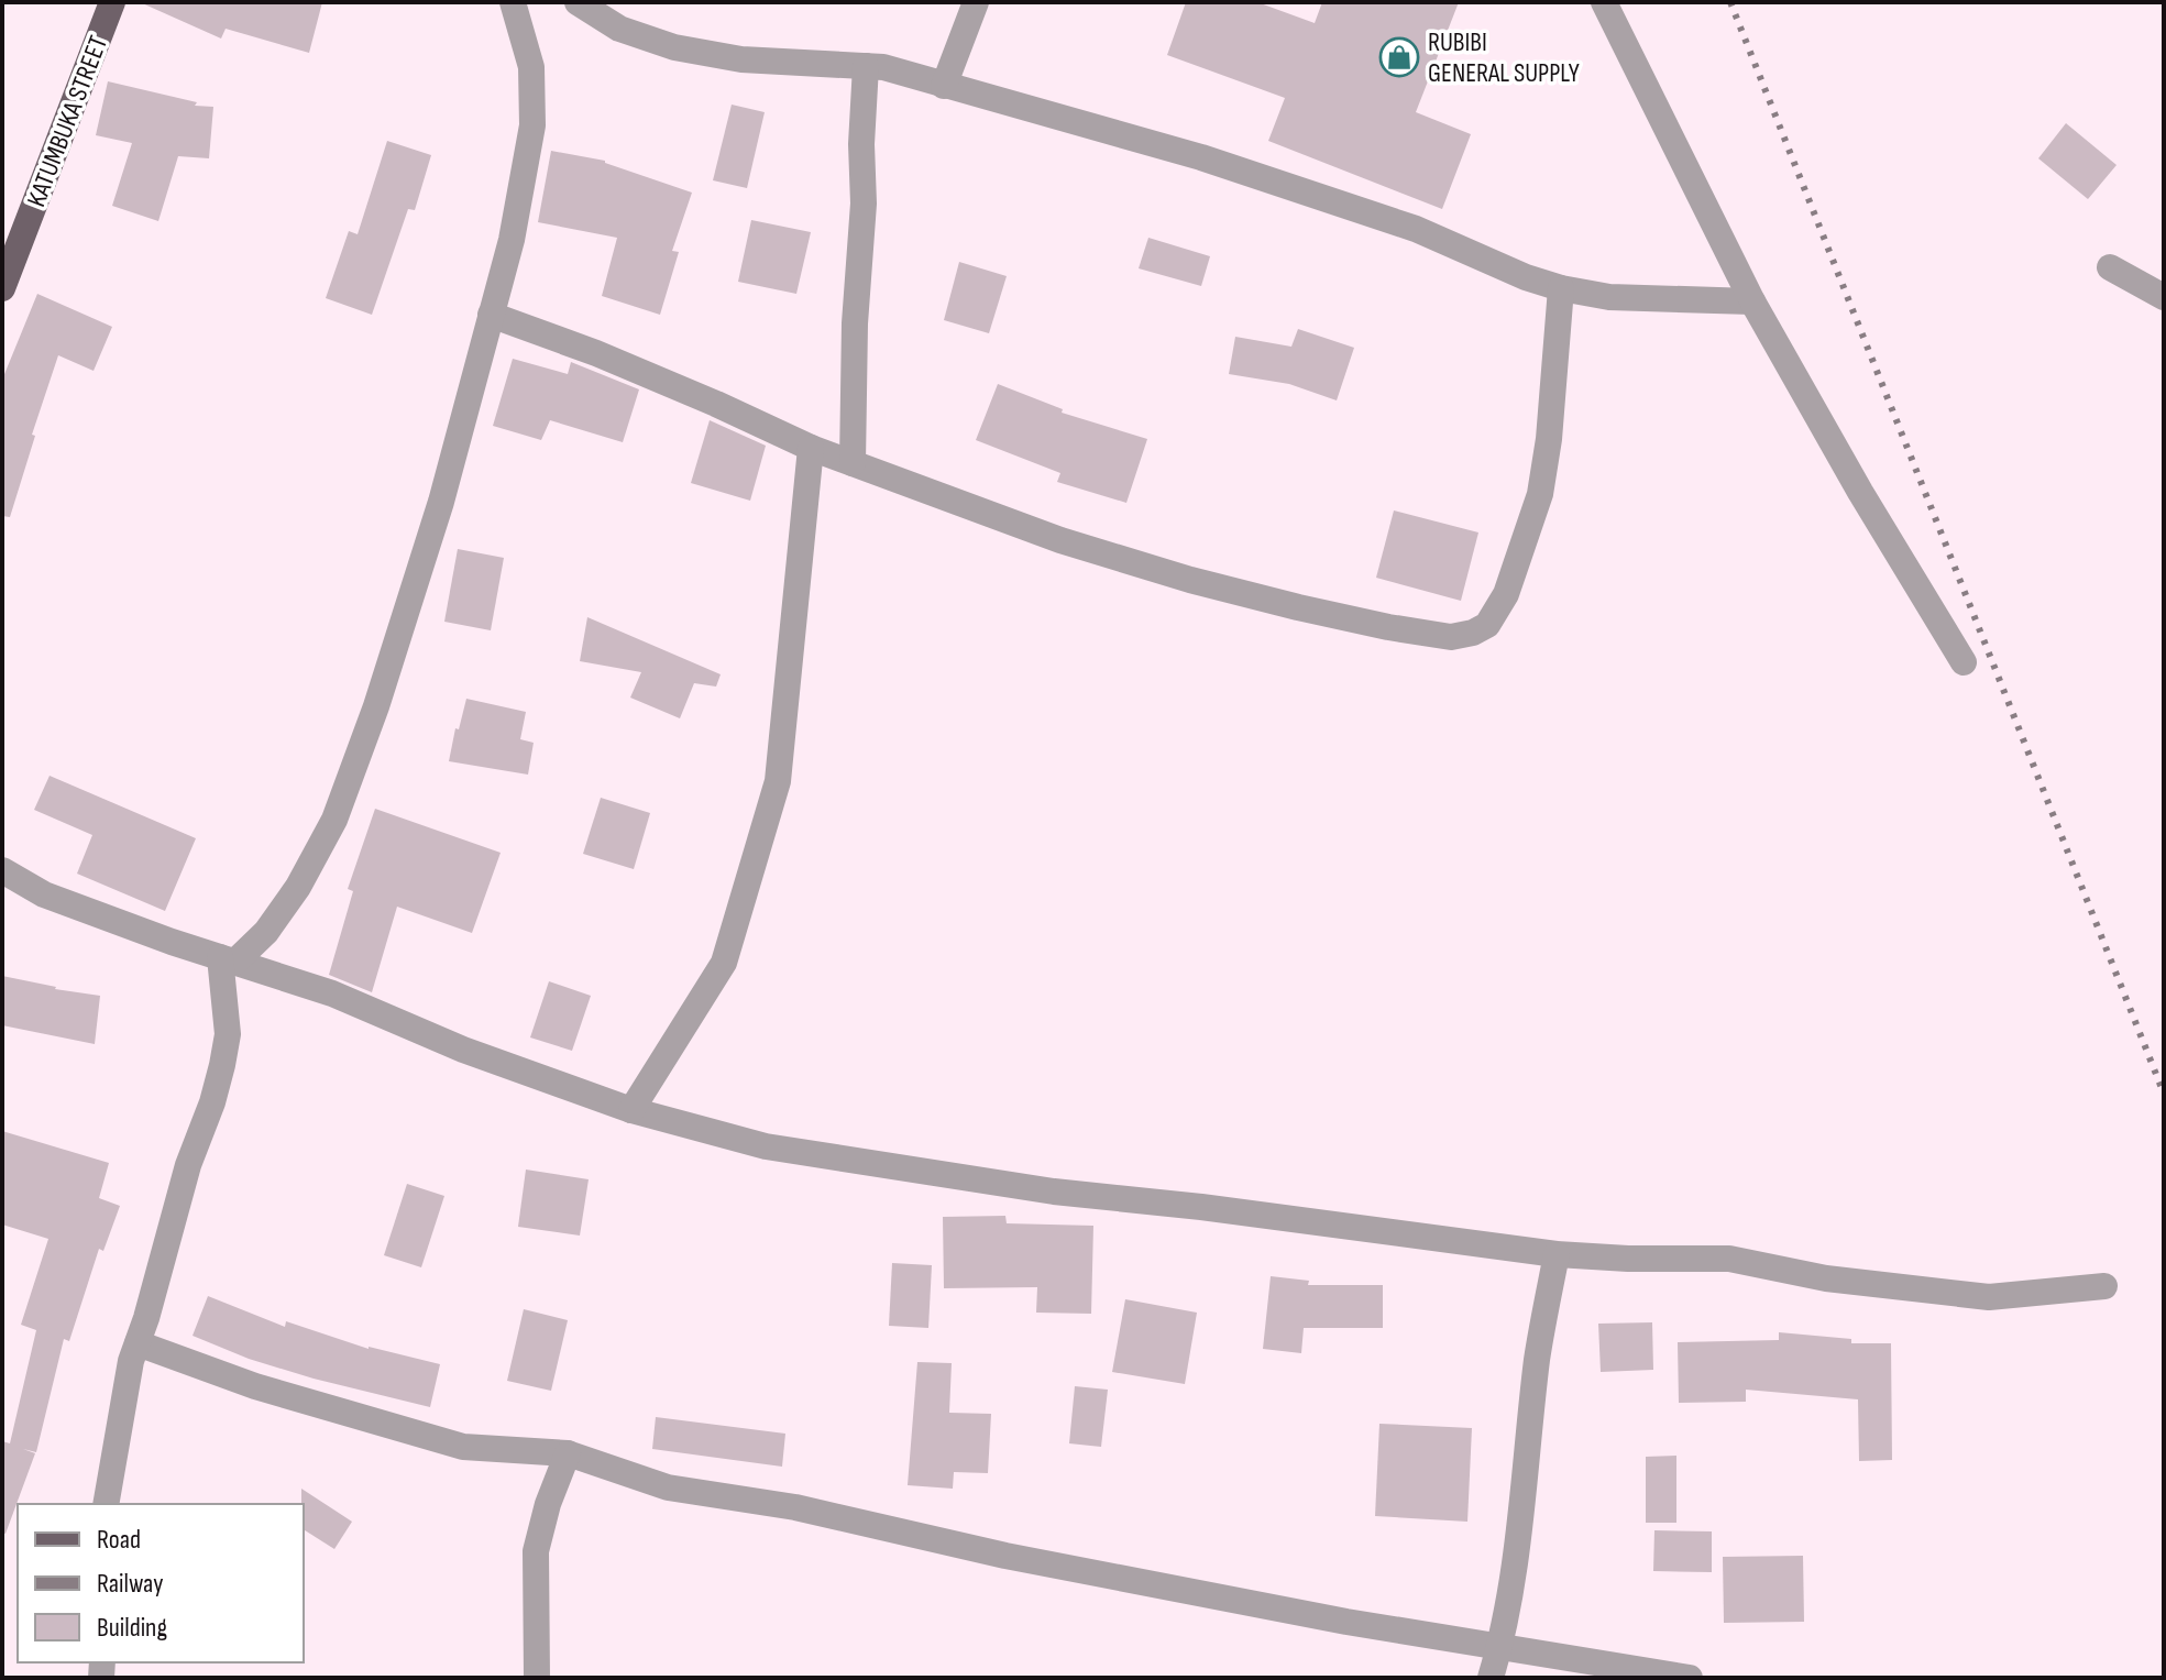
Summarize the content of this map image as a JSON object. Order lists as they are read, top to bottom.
{
  "streets": {
    "main road": ["KATUMBUKA STREET"]
  },
  "places": {
    "shop": ["RUBIBI GENERAL SUPPLY"]
  },
  "legend": ["Road", "Railway", "Building"]
}
